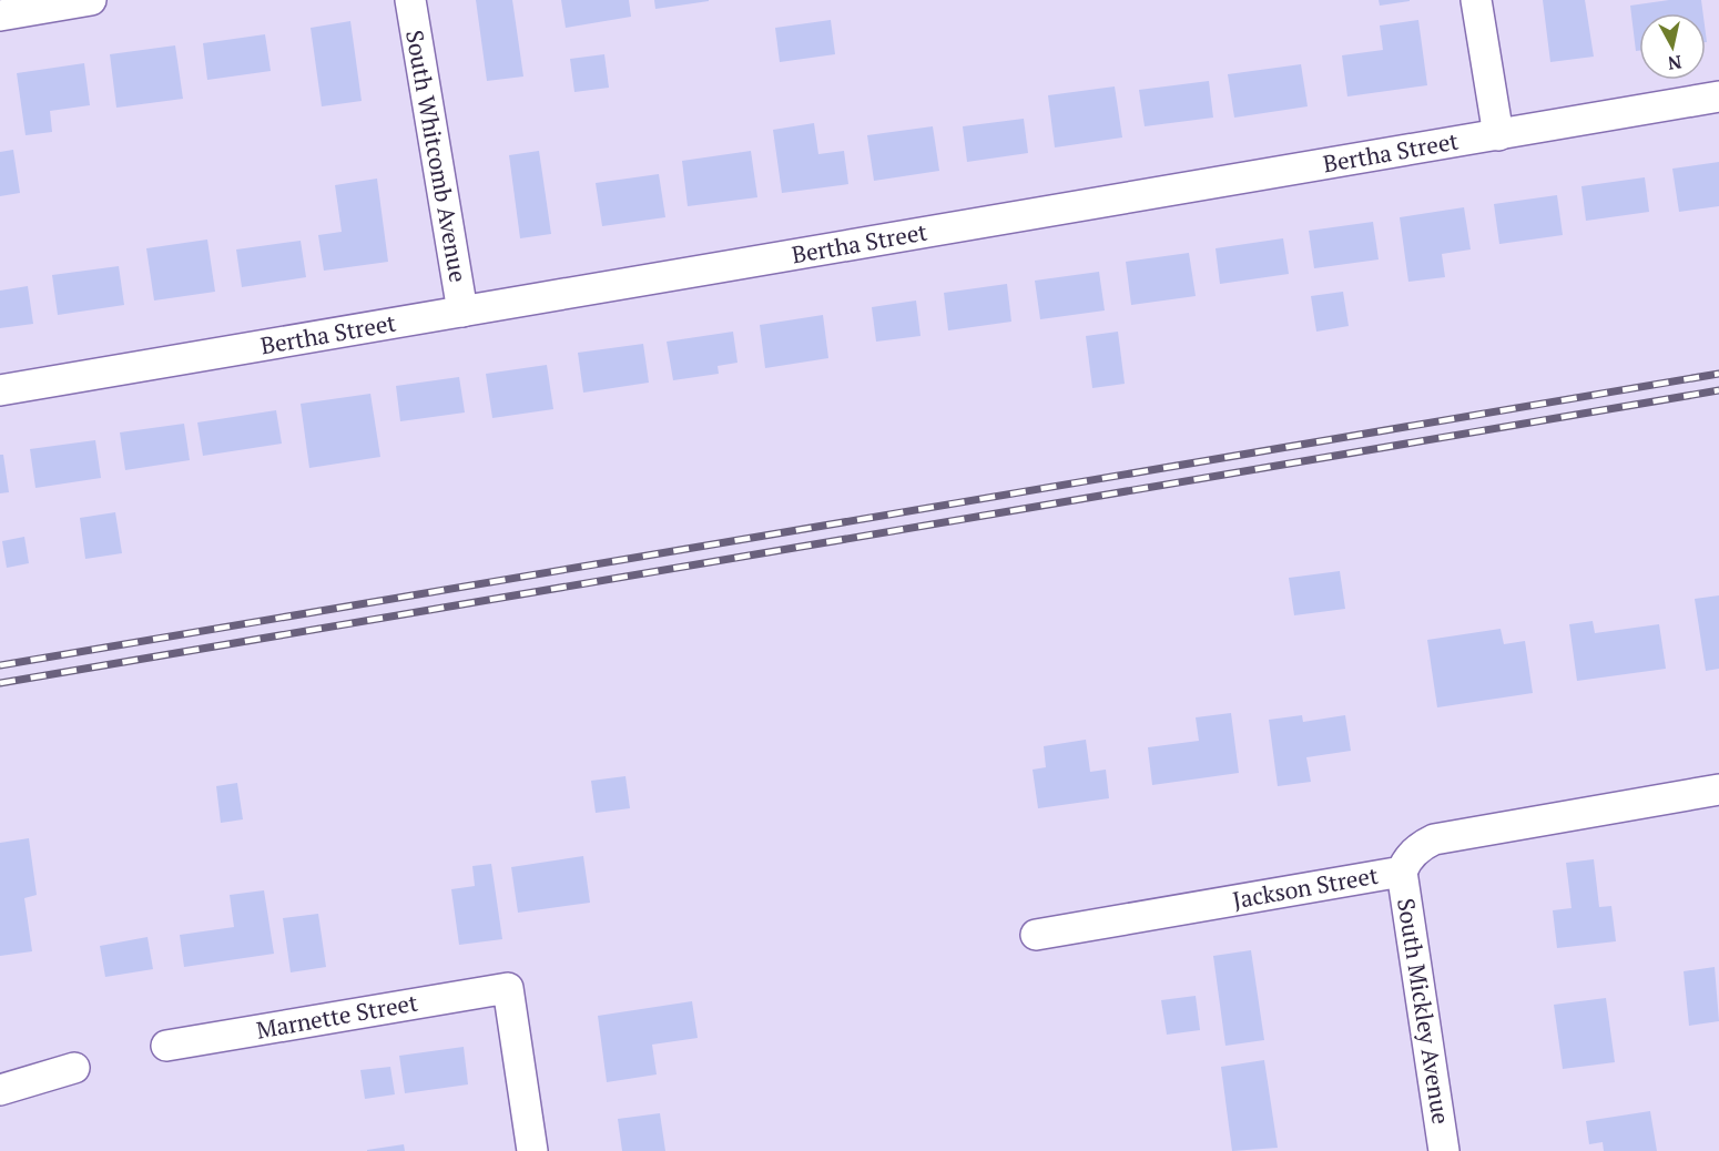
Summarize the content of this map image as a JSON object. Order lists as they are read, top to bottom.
{
  "streets": {
    "street": [
      "Bertha Street",
      "South Whitcomb Avenue",
      "Jackson Street",
      "South Mickley Avenue",
      "Marnette Street"
    ]
  },
  "crossings": [
    ["Bertha Street", "South Whitcomb Avenue"],
    ["Jackson Street", "South Mickley Avenue"]
  ],
  "north": "bottom"
}
